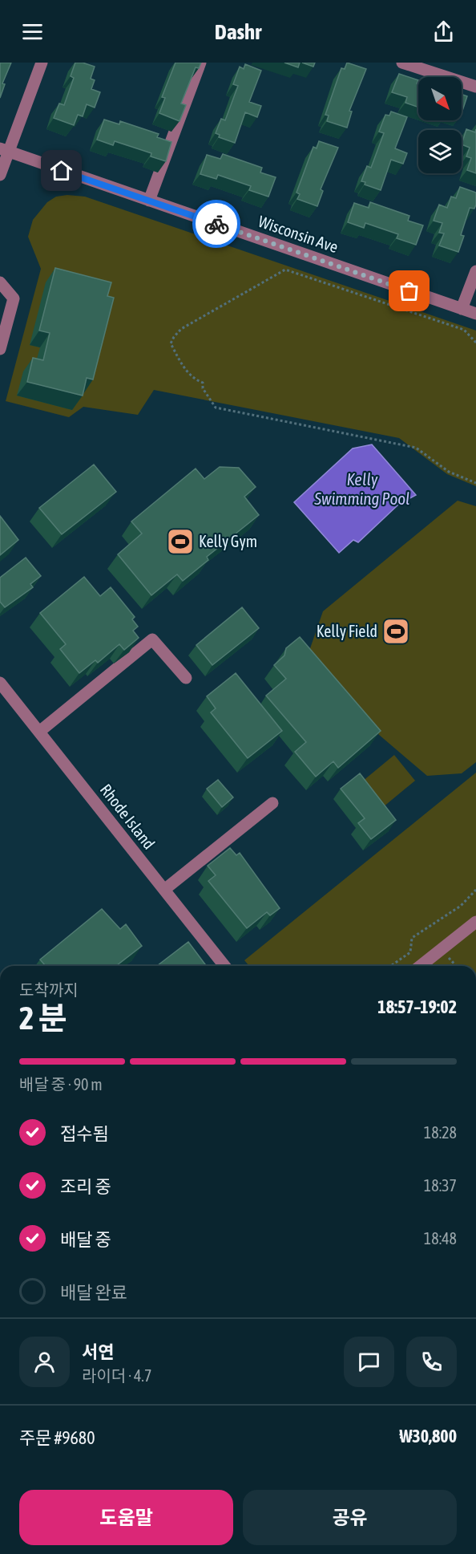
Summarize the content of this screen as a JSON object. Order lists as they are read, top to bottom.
{
  "streets": {
    "street": ["Wisconsin Ave", "Rhode Island"]
  },
  "water": ["Kelly Swimming Pool"],
  "places": {
    "sports": ["Kelly Gym", "Kelly Field"]
  },
  "north": "bottom right",
  "page": {
    "header": "Dashr",
    "heading": ["2 분", "도착까지", "18:57–19:02"],
    "panel": [
      "서연",
      "라이더 · 4.7",
      "주문 #9680",
      "₩30,800"
    ],
    "bar": "배달 중 · 90 m",
    "list": [
      ["접수됨", "18:28"],
      ["조리 중", "18:37"],
      ["배달 중", "18:48"],
      "배달 완료"
    ],
    "buttons": ["도움말", "공유"]
  }
}
